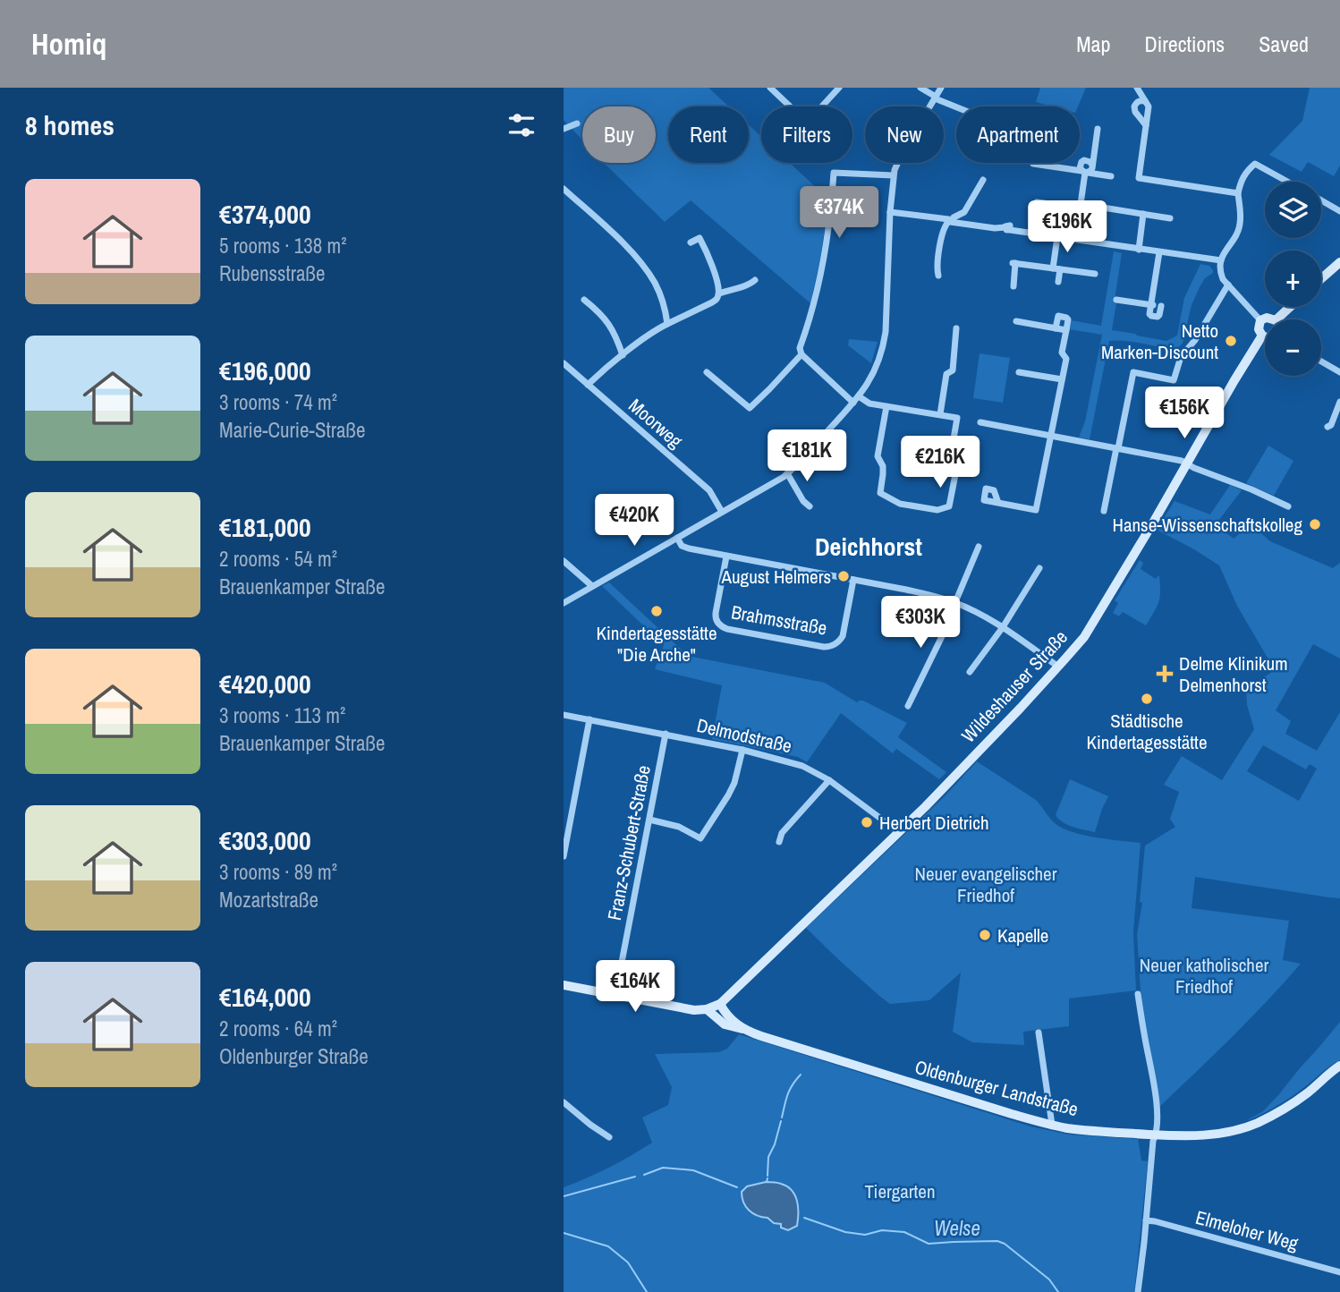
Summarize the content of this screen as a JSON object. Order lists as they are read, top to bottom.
{
  "streets": {
    "main road": ["Wildeshauser Straße", "Oldenburger Landstraße"],
    "street": [
      "Moorweg",
      "Brahmsstraße",
      "Delmodstraße",
      "Franz-Schubert-Straße",
      "Elmeloher Weg"
    ]
  },
  "crossings": [
    ["Wildeshauser Straße", "Delmodstraße"],
    ["Wildeshauser Straße", "Oldenburger Landstraße"],
    ["Delmodstraße", "Franz-Schubert-Straße"]
  ],
  "districts": ["Deichhorst"],
  "water": ["Welse"],
  "parks": ["Neuer evangelischer Friedhof", "Neuer katholischer Friedhof", "Tiergarten"],
  "places": {
    "other": [
      "Netto Marken-Discount",
      "Hanse-Wissenschaftskolleg",
      "August Helmers",
      "Kindertagesstätte \"Die Arche\"",
      "Städtische Kindertagesstätte",
      "Herbert Dietrich",
      "Kapelle"
    ],
    "health": ["Delme Klinikum Delmenhorst"]
  },
  "page": {
    "header": "Homiq",
    "nav": ["Map", "Directions", "Saved"],
    "heading": "8 homes",
    "chip": [
      "Buy",
      "Rent",
      "Filters",
      "New",
      "Apartment"
    ],
    "list": [
      {
        "name": "€374,000",
        "note": "5 rooms · 138 m² · Rubensstraße"
      },
      {
        "name": "€196,000",
        "note": "3 rooms · 74 m² · Marie-Curie-Straße"
      },
      {
        "name": "€181,000",
        "note": "2 rooms · 54 m² · Brauenkamper Straße"
      },
      {
        "name": "€420,000",
        "note": "3 rooms · 113 m² · Brauenkamper Straße"
      },
      {
        "name": "€303,000",
        "note": "3 rooms · 89 m² · Mozartstraße"
      },
      {
        "name": "€164,000",
        "note": "2 rooms · 64 m² · Oldenburger Straße"
      }
    ],
    "map_buttons": ["+", "−"],
    "price": [
      "€374K",
      "€196K",
      "€156K",
      "€181K",
      "€216K",
      "€420K",
      "€303K",
      "€164K"
    ]
  }
}
